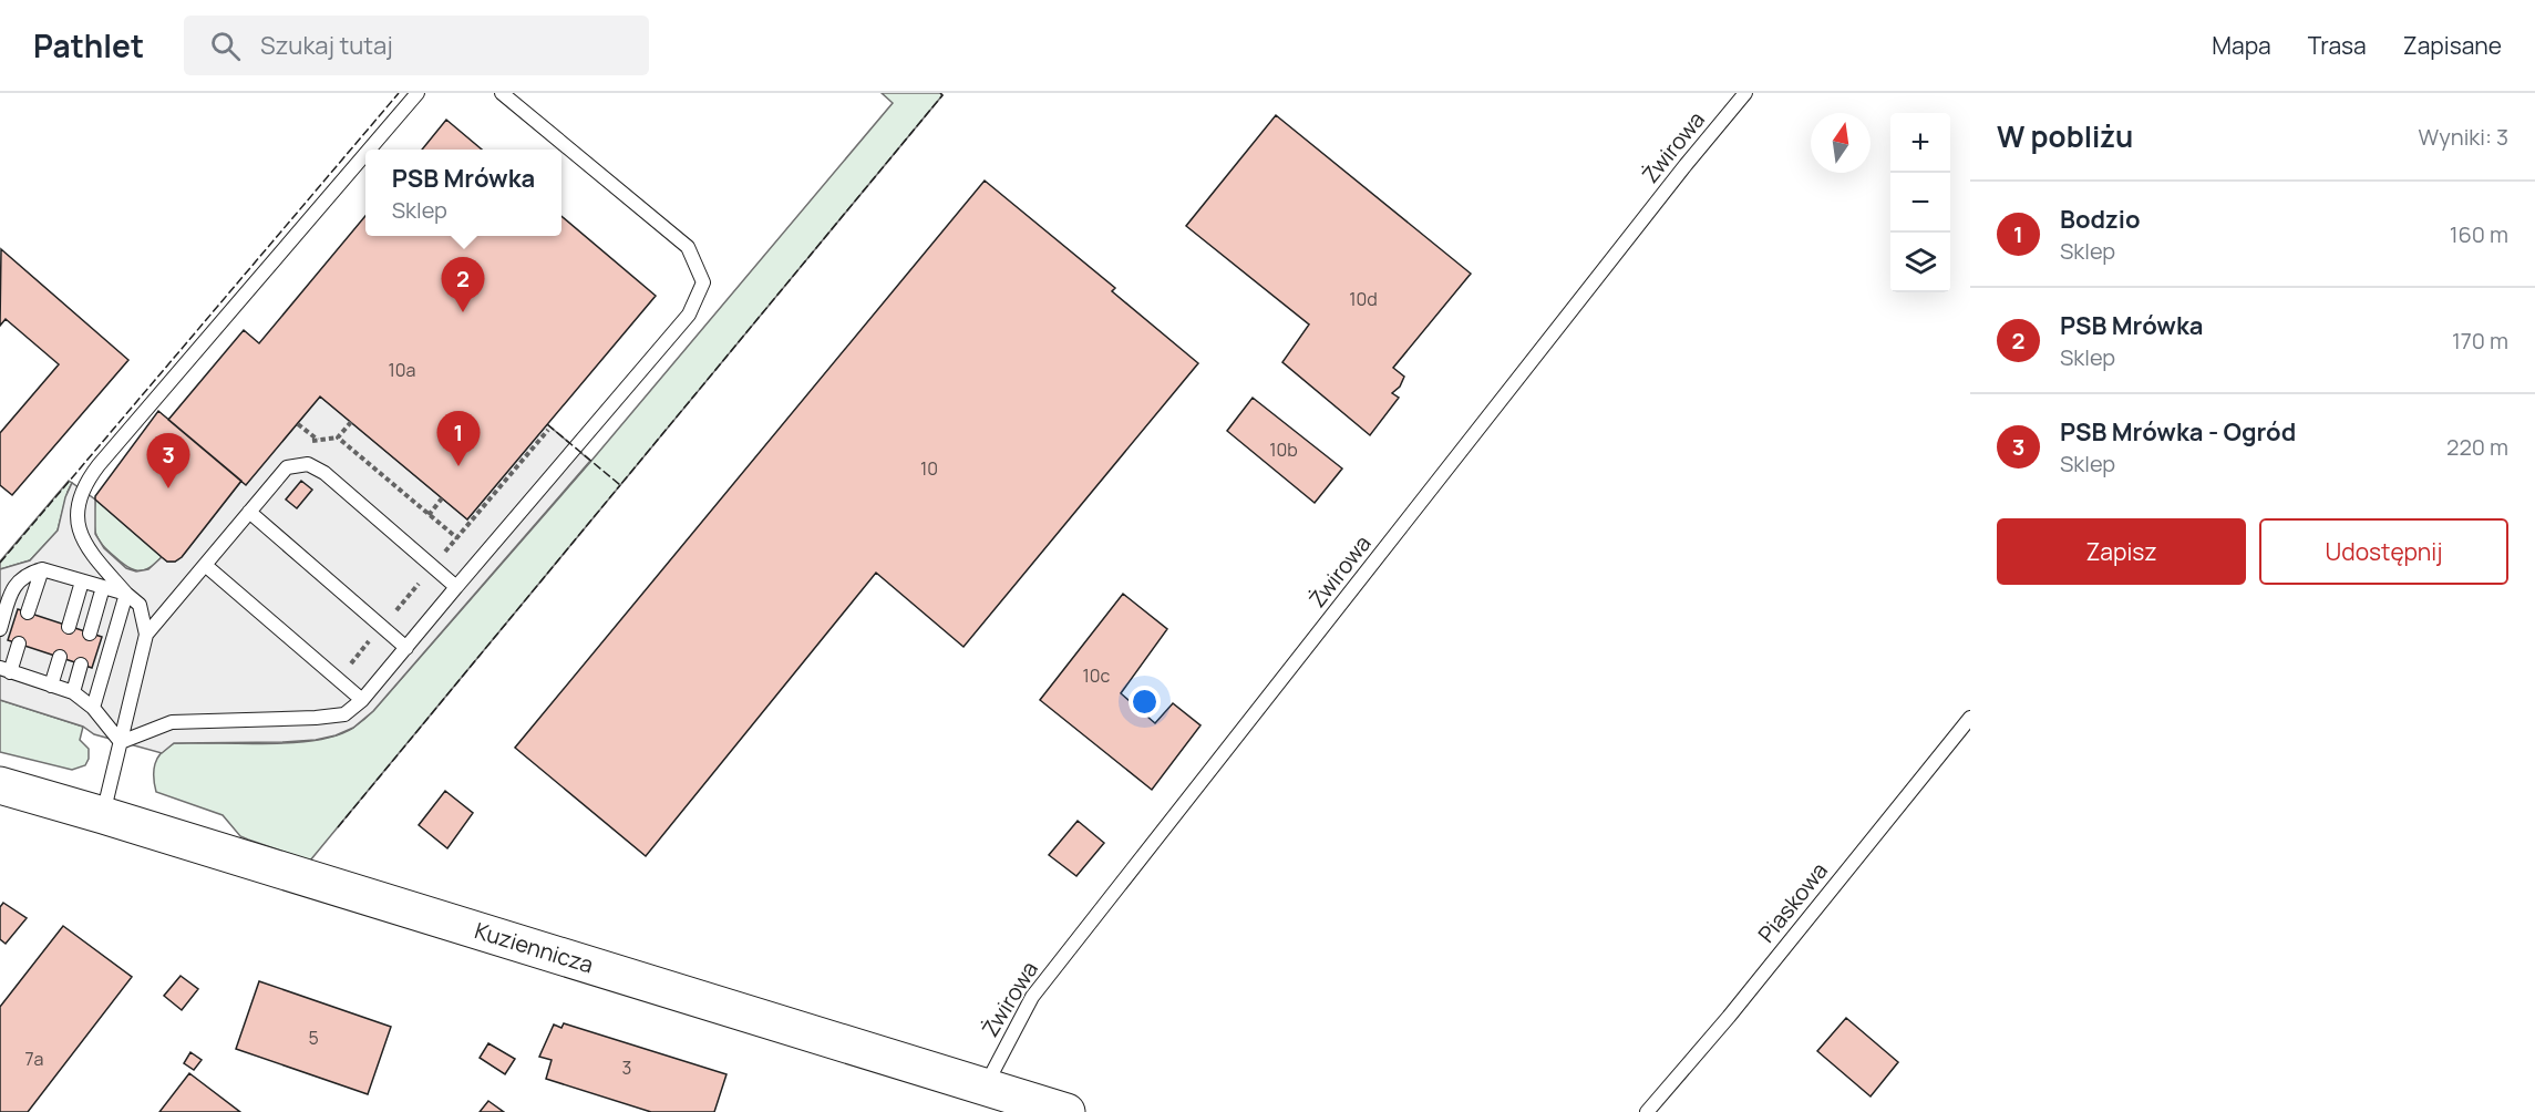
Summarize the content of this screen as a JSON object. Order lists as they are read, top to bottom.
{
  "streets": {
    "main road": ["Kuziennicza"],
    "lane": ["Żwirowa", "Piaskowa"]
  },
  "crossings": [
    ["Żwirowa", "Kuziennicza"]
  ],
  "house_numbers": [
    "10d",
    "10a",
    "10b",
    "10",
    "10c",
    "5",
    "7a",
    "3"
  ],
  "north": "top",
  "page": {
    "header": "Pathlet",
    "search": "Szukaj tutaj",
    "nav": ["Mapa", "Trasa", "Zapisane"],
    "heading": ["W pobliżu", "Wyniki: 3"],
    "map_buttons": ["+", "−"],
    "popup": ["PSB Mrówka", "Sklep"],
    "list": [
      {
        "mark": "1",
        "name": "Bodzio",
        "note": "Sklep",
        "value": "160 m"
      },
      {
        "mark": "2",
        "name": "PSB Mrówka",
        "note": "Sklep",
        "value": "170 m"
      },
      {
        "mark": "3",
        "name": "PSB Mrówka - Ogród",
        "note": "Sklep",
        "value": "220 m"
      }
    ],
    "pins": ["2", "1", "3"],
    "buttons": ["Zapisz", "Udostępnij"]
  }
}
